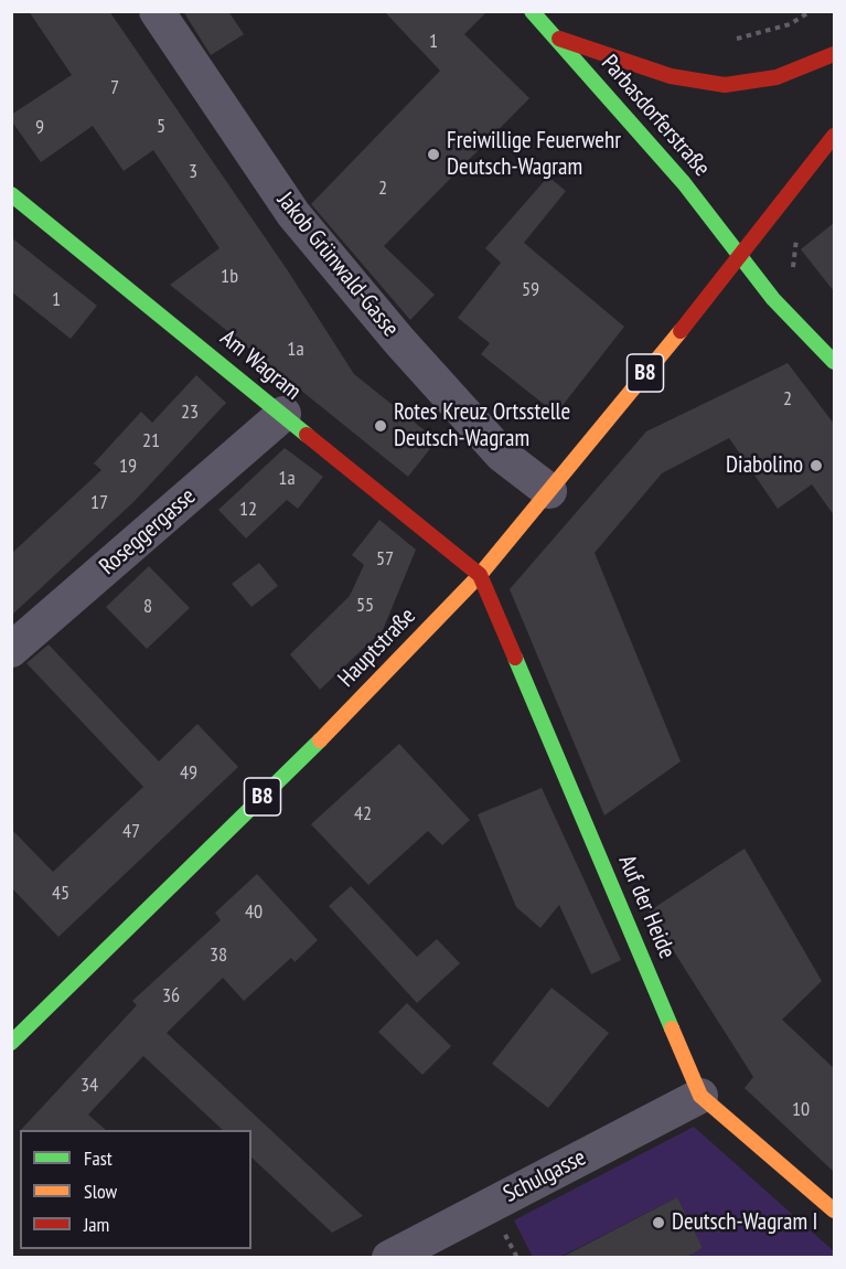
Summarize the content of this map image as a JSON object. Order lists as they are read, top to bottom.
{
  "streets": {
    "main road": [
      "Parbasdorferstraße",
      "Am Wagram",
      "B8",
      "Hauptstraße",
      "Auf der Heide"
    ],
    "street": ["Jakob Grünwald-Gasse", "Roseggergasse", "Schulgasse"]
  },
  "crossings": [
    ["Parbasdorferstraße", "B8"],
    ["Parbasdorferstraße", "Hauptstraße"],
    ["Jakob Grünwald-Gasse", "Hauptstraße"],
    ["Am Wagram", "Roseggergasse"],
    ["Am Wagram", "Hauptstraße"],
    ["Am Wagram", "Auf der Heide"],
    ["B8", "Hauptstraße"],
    ["Hauptstraße", "Auf der Heide"],
    ["Auf der Heide", "Schulgasse"]
  ],
  "places": [
    "Freiwillige Feuerwehr Deutsch-Wagram",
    "Rotes Kreuz Ortsstelle Deutsch-Wagram",
    "Diabolino",
    "Deutsch-Wagram I"
  ],
  "house_numbers": [
    "1",
    "7",
    "5",
    "9",
    "3",
    "2",
    "1b",
    "59",
    "1",
    "1a",
    "2",
    "23",
    "21",
    "19",
    "1a",
    "17",
    "12",
    "57",
    "55",
    "8",
    "49",
    "42",
    "47",
    "45",
    "40",
    "38",
    "36",
    "34",
    "10"
  ],
  "legend": ["Fast", "Slow", "Jam"]
}
